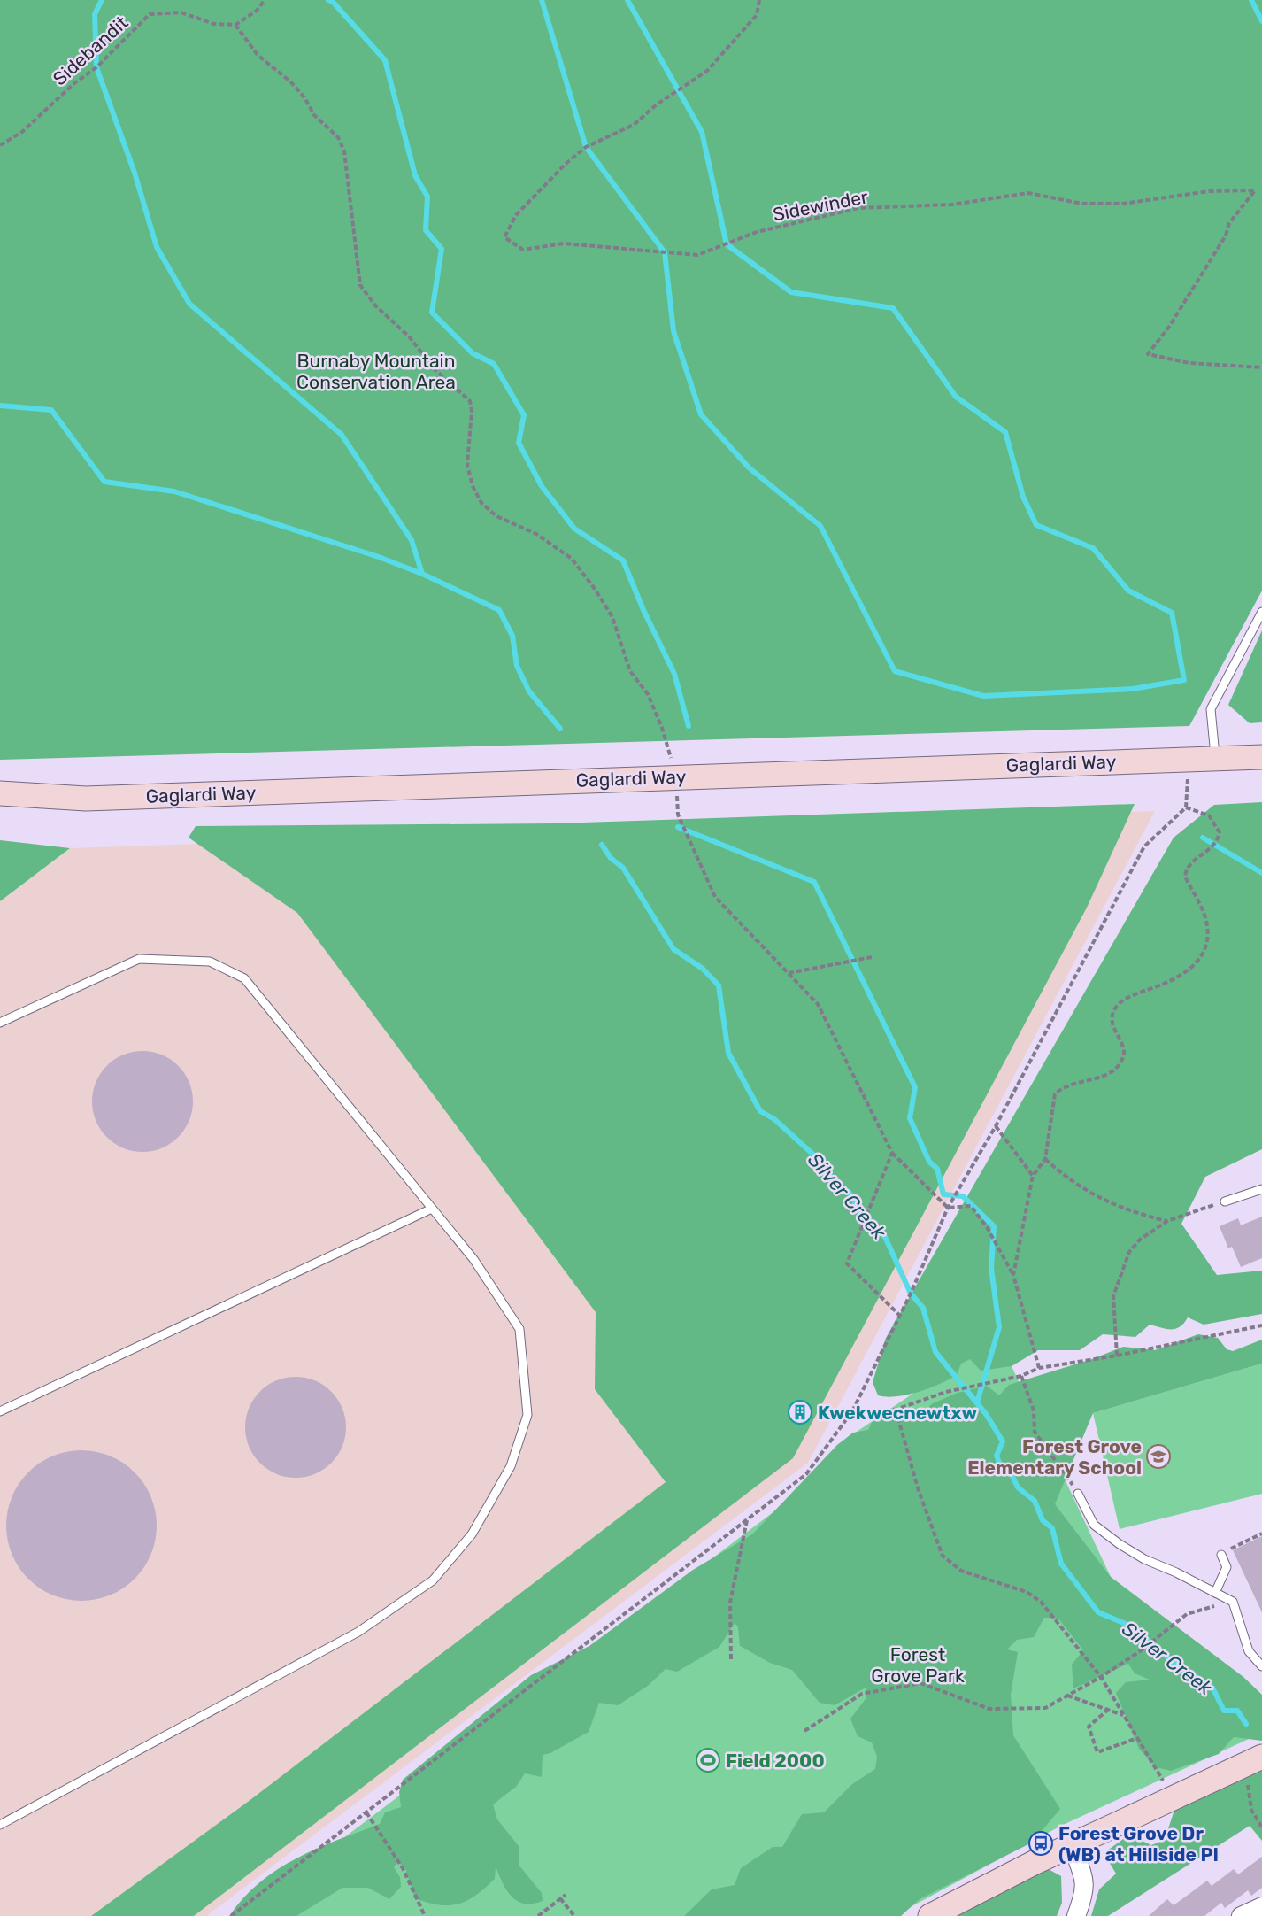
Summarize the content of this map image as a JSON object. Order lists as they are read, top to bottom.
{
  "streets": {
    "main road": ["Gaglardi Way"],
    "path": ["Sidebandit", "Sidewinder"]
  },
  "water": ["Silver Creek"],
  "parks": ["Burnaby Mountain Conservation Area", "Forest Grove Park"],
  "places": {
    "building": ["Kwekwecnewtxw"],
    "school or university": ["Forest Grove Elementary School"],
    "sports": ["Field 2000"],
    "bus stop": ["Forest Grove Dr (WB) at Hillside Pl"]
  }
}
